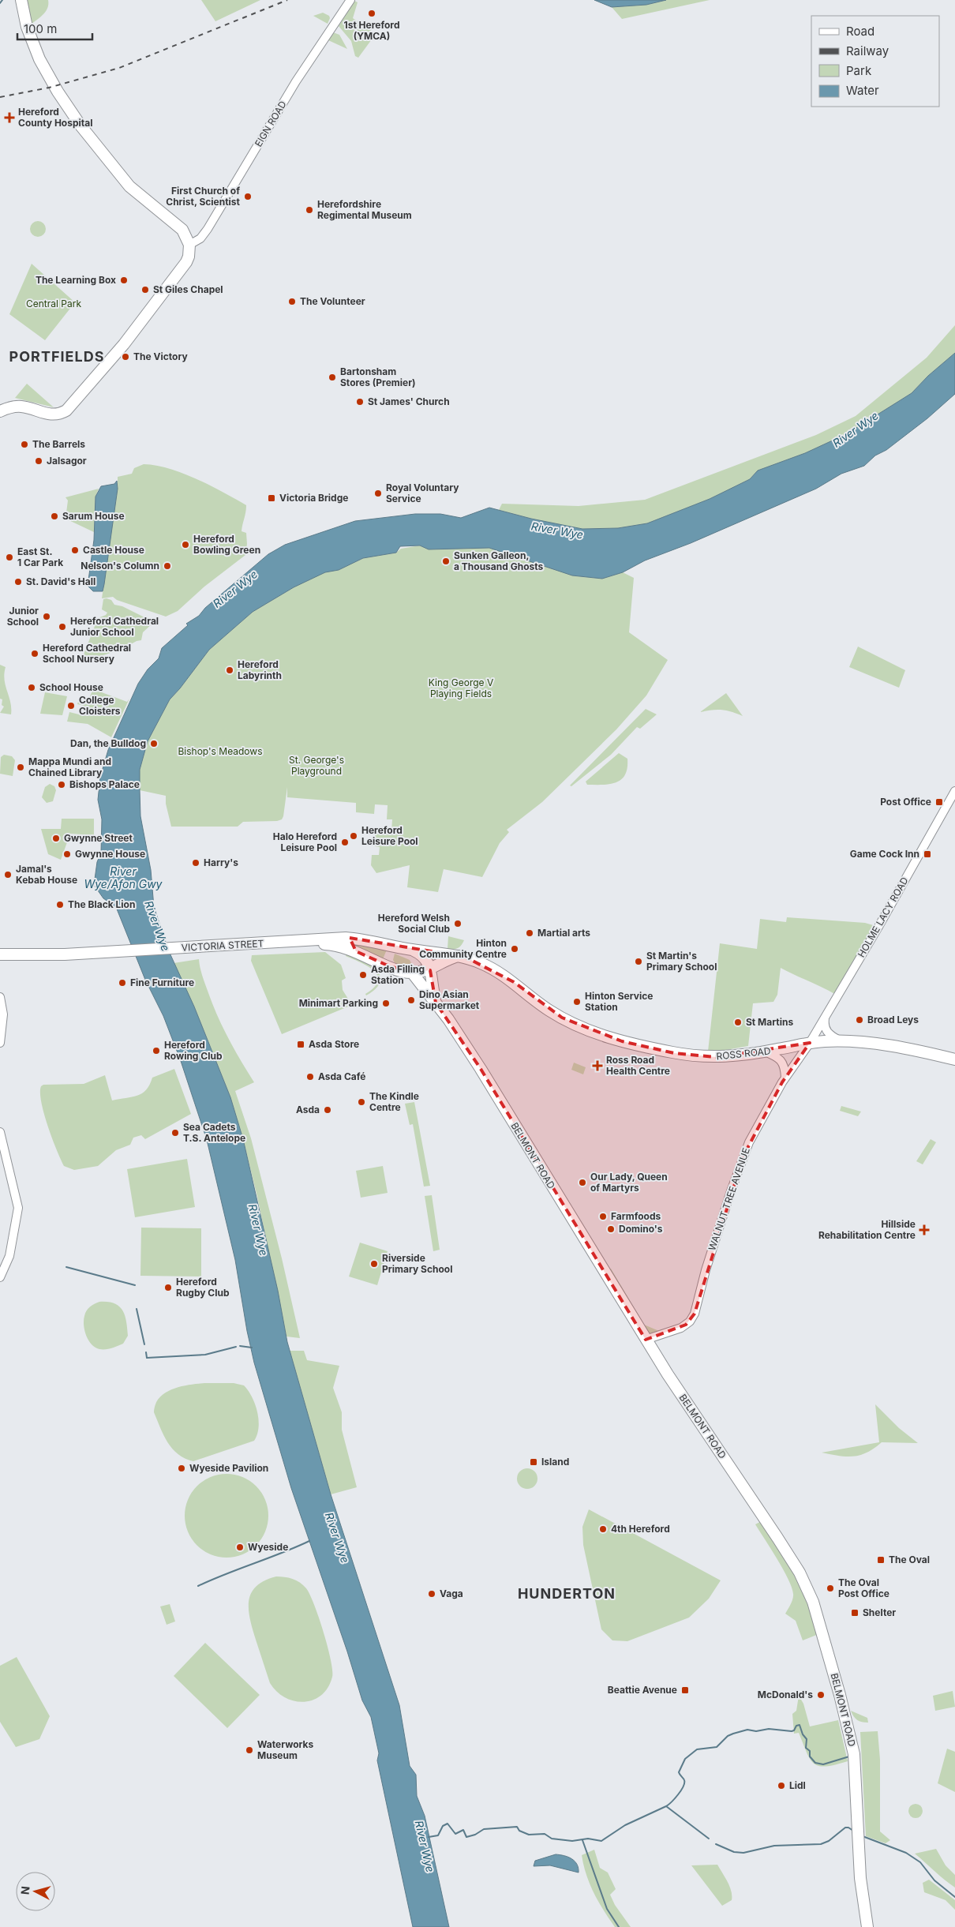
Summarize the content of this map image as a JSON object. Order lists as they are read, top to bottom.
{
  "streets": {
    "highway": ["VICTORIA STREET", "ROSS ROAD", "BELMONT ROAD"],
    "street": ["EIGN ROAD", "HOLME LACY ROAD", "WALNUT TREE AVENUE"]
  },
  "crossings": [
    ["HOLME LACY ROAD", "ROSS ROAD"],
    ["HOLME LACY ROAD", "WALNUT TREE AVENUE"],
    ["VICTORIA STREET", "ROSS ROAD"],
    ["VICTORIA STREET", "BELMONT ROAD"],
    ["ROSS ROAD", "WALNUT TREE AVENUE"],
    ["BELMONT ROAD", "WALNUT TREE AVENUE"]
  ],
  "districts": ["PORTFIELDS", "HUNDERTON"],
  "water": ["River Wye", "River Wye/Afon Gwy"],
  "parks": [
    "Central Park",
    "King George V Playing Fields",
    "Bishop's Meadows",
    "St. George's Playground"
  ],
  "places": {
    "other": [
      "1st Hereford (YMCA)",
      "First Church of Christ, Scientist",
      "Herefordshire Regimental Museum",
      "The Learning Box",
      "St Giles Chapel",
      "The Volunteer",
      "The Victory",
      "Bartonsham Stores (Premier)",
      "St James' Church",
      "The Barrels",
      "Jalsagor",
      "Royal Voluntary Service",
      "Sarum House",
      "Hereford Bowling Green",
      "Castle House",
      "East St. 1 Car Park",
      "Sunken Galleon, a Thousand Ghosts",
      "Nelson's Column",
      "St. David's Hall",
      "Junior School",
      "Hereford Cathedral Junior School",
      "Hereford Cathedral School Nursery",
      "Hereford Labyrinth",
      "School House",
      "College Cloisters",
      "Dan, the Bulldog",
      "Mappa Mundi and Chained Library",
      "Bishops Palace",
      "Hereford Leisure Pool",
      "Gwynne Street",
      "Halo Hereford Leisure Pool",
      "Gwynne House",
      "Harry's",
      "Jamal's Kebab House",
      "The Black Lion",
      "Hereford Welsh Social Club",
      "Martial arts",
      "Hinton Community Centre",
      "St Martin's Primary School",
      "Asda Filling Station",
      "Fine Furniture",
      "Dino Asian Supermarket",
      "Hinton Service Station",
      "Minimart Parking",
      "Broad Leys",
      "St Martins",
      "Hereford Rowing Club",
      "Asda Café",
      "The Kindle Centre",
      "Asda",
      "Sea Cadets T.S. Antelope",
      "Our Lady, Queen of Martyrs",
      "Farmfoods",
      "Domino's",
      "Riverside Primary School",
      "Hereford Rugby Club",
      "Wyeside Pavilion",
      "4th Hereford",
      "Wyeside",
      "The Oval Post Office",
      "Vaga",
      "McDonald's",
      "Waterworks Museum",
      "Lidl"
    ],
    "health": ["Hereford County Hospital", "Ross Road Health Centre", "Hillside Rehabilitation Centre"],
    "transit": [
      "Victoria Bridge",
      "Post Office",
      "Game Cock Inn",
      "Asda Store",
      "Island",
      "The Oval",
      "Shelter",
      "Beattie Avenue"
    ]
  },
  "legend": [
    "Road",
    "Railway",
    "Park",
    "Water"
  ],
  "scale_bar": "100 m",
  "north": "left"
}
